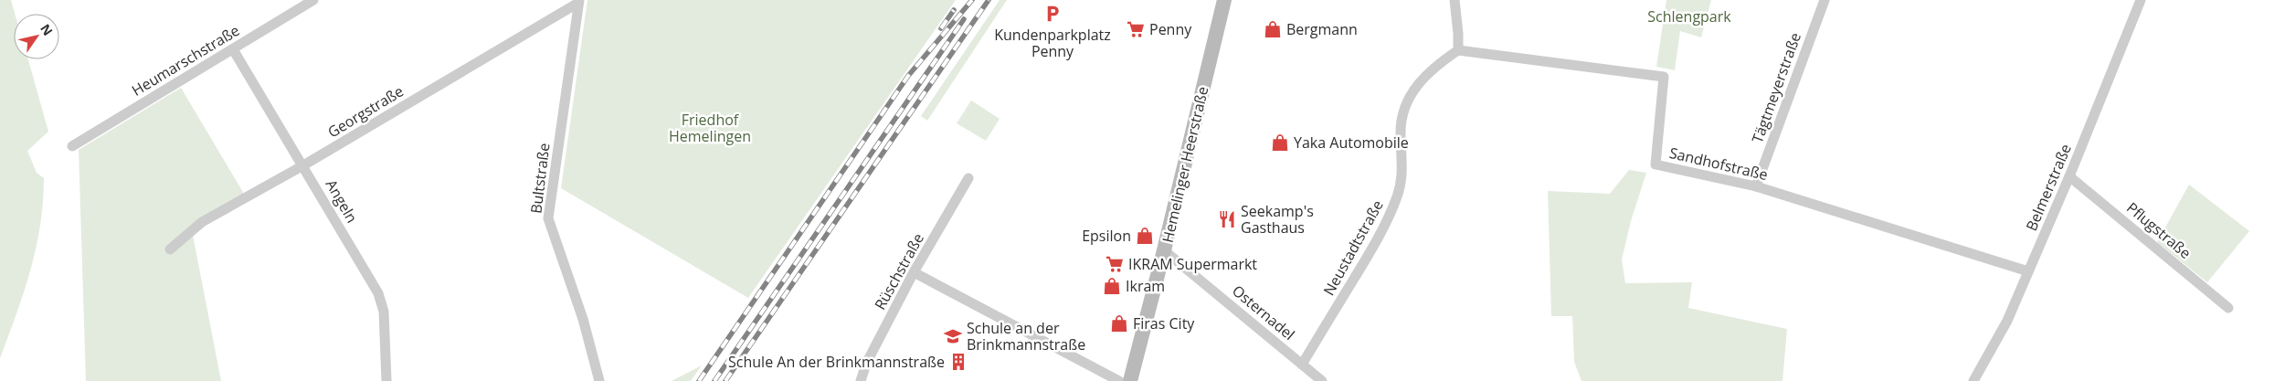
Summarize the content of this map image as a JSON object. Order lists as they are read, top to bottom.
{
  "streets": {
    "main road": ["Hemelinger Heerstraße"],
    "street": [
      "Heumarschstraße",
      "Tägtmeyerstraße",
      "Georgstraße",
      "Sandhofstraße",
      "Bultstraße",
      "Belmerstraße",
      "Angeln",
      "Pflugstraße",
      "Neustadtstraße",
      "Rüschstraße",
      "Osternadel"
    ]
  },
  "crossings": [
    ["Heumarschstraße", "Angeln"],
    ["Tägtmeyerstraße", "Sandhofstraße"],
    ["Georgstraße", "Bultstraße"],
    ["Georgstraße", "Angeln"],
    ["Sandhofstraße", "Belmerstraße"],
    ["Sandhofstraße", "Neustadtstraße"],
    ["Hemelinger Heerstraße", "Osternadel"],
    ["Belmerstraße", "Pflugstraße"],
    ["Neustadtstraße", "Osternadel"]
  ],
  "parks": ["Schlengpark", "Friedhof Hemelingen"],
  "places": {
    "parking": ["Kundenparkplatz Penny"],
    "supermarket": ["Penny", "IKRAM Supermarkt"],
    "shop": [
      "Bergmann",
      "Yaka Automobile",
      "Epsilon",
      "Ikram",
      "Firas City"
    ],
    "restaurant": ["Seekamp's Gasthaus"],
    "school or university": ["Schule an der Brinkmannstraße"],
    "building": ["Schule An der Brinkmannstraße"]
  },
  "north": "top right"
}
